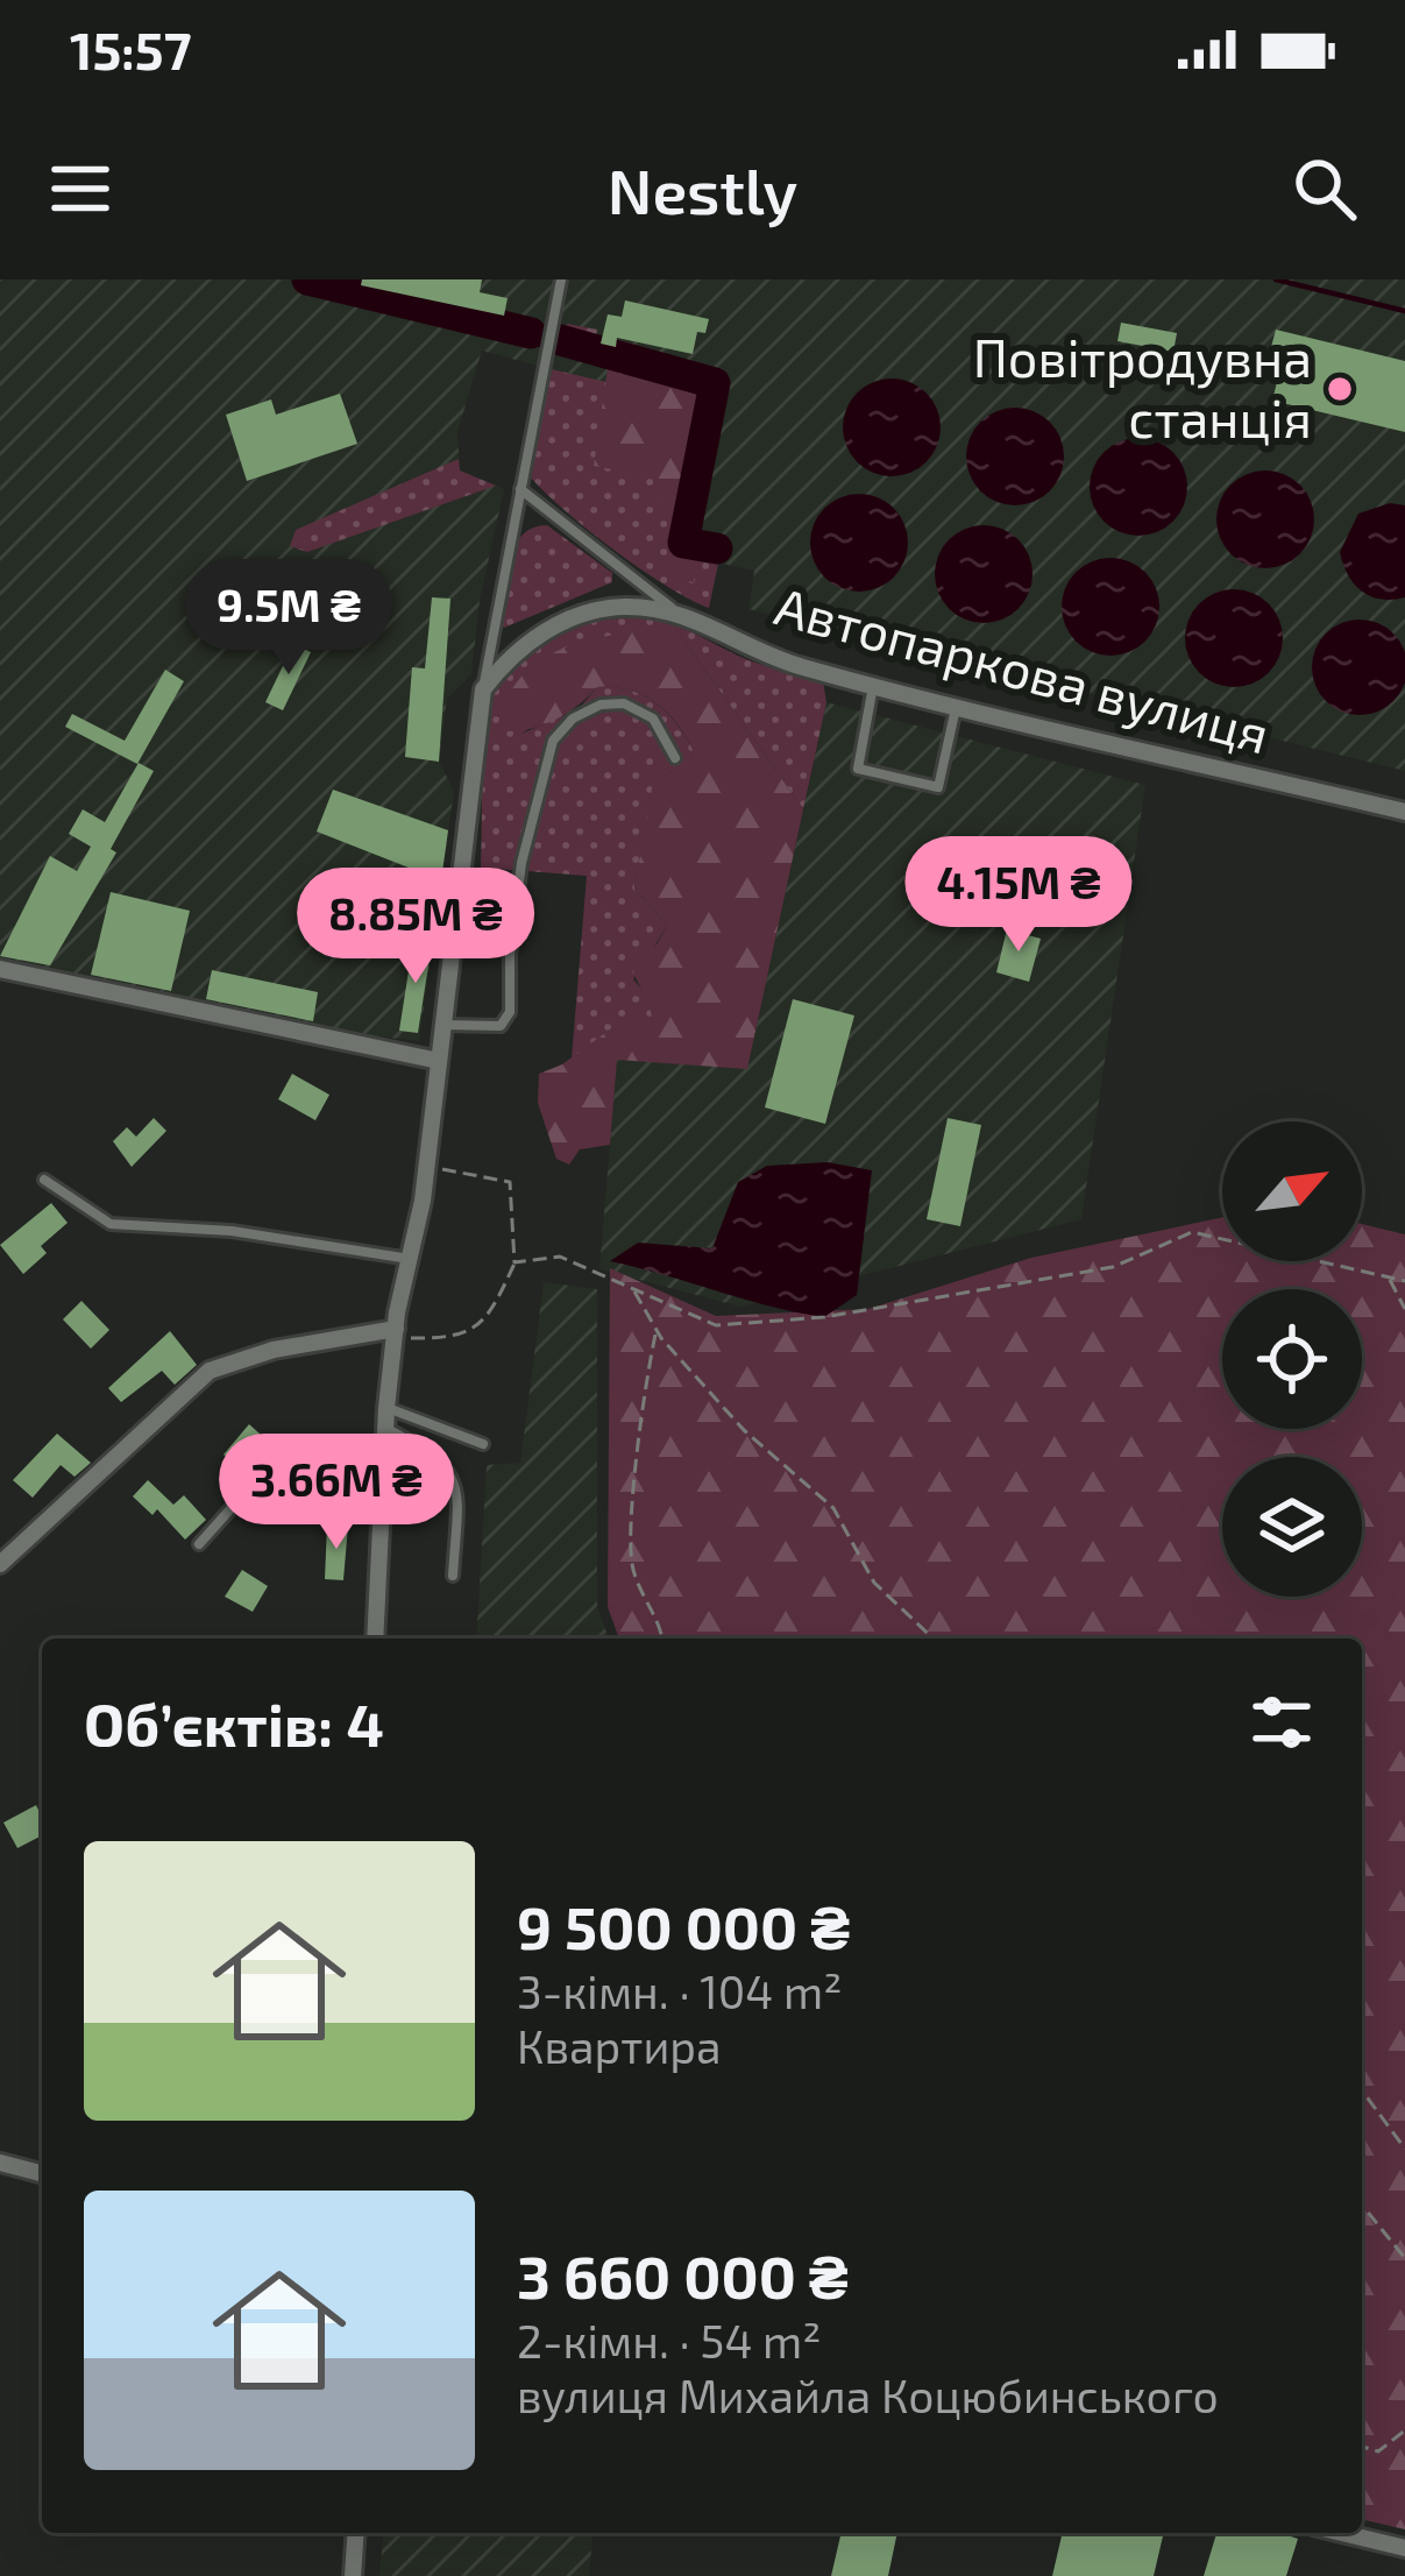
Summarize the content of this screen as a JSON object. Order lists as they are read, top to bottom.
{
  "streets": {
    "street": ["Автопаркова вулиця"]
  },
  "places": ["Повітродувна станція"],
  "north": "top right",
  "page": {
    "status": "15:57",
    "header": "Nestly",
    "price": [
      "9.5M ₴",
      "4.15M ₴",
      "8.85M ₴",
      "3.66M ₴"
    ],
    "heading": "Об’єктів: 4",
    "list": [
      {
        "name": "9 500 000 ₴",
        "note": "3-кімн. · 104 m² · Квартира"
      },
      {
        "name": "3 660 000 ₴",
        "note": "2-кімн. · 54 m² · вулиця Михайла Коцюбинського"
      }
    ]
  }
}
